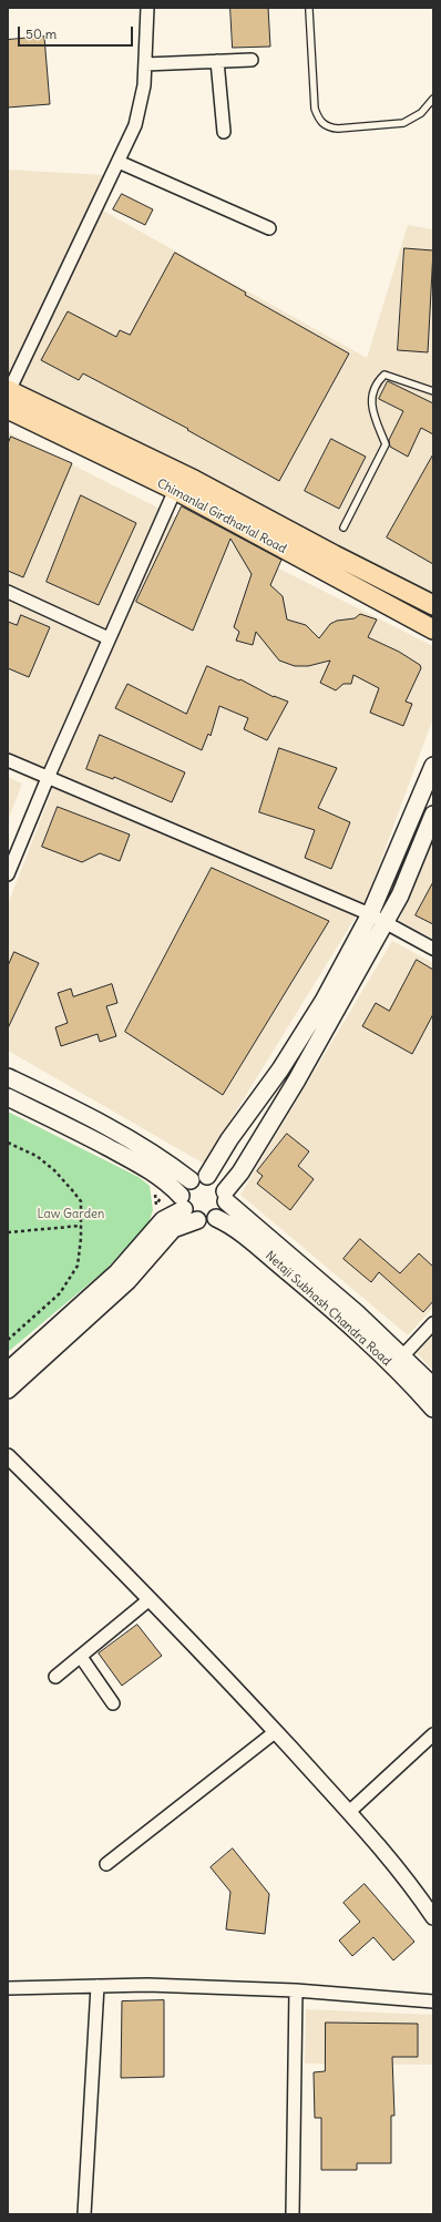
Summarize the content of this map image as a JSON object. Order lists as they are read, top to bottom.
{
  "streets": {
    "main road": ["Chimanlal Girdharlal Road", "Netaji Subhash Chandra Road"]
  },
  "parks": ["Law Garden"],
  "scale_bar": "50 m"
}
